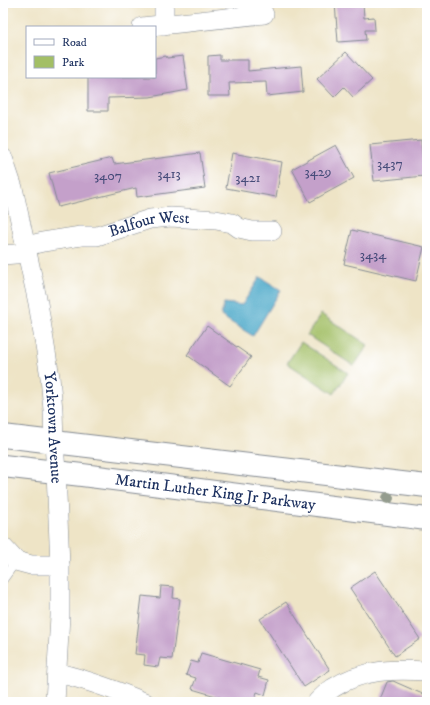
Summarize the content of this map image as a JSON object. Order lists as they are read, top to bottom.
{
  "streets": {
    "main road": ["Martin Luther King Jr Parkway"],
    "street": ["Balfour West", "Yorktown Avenue"]
  },
  "crossings": [
    ["Balfour West", "Yorktown Avenue"],
    ["Yorktown Avenue", "Martin Luther King Jr Parkway"]
  ],
  "house_numbers": [
    "3437",
    "3429",
    "3413",
    "3407",
    "3421",
    "3434"
  ],
  "legend": ["Road", "Park"]
}
